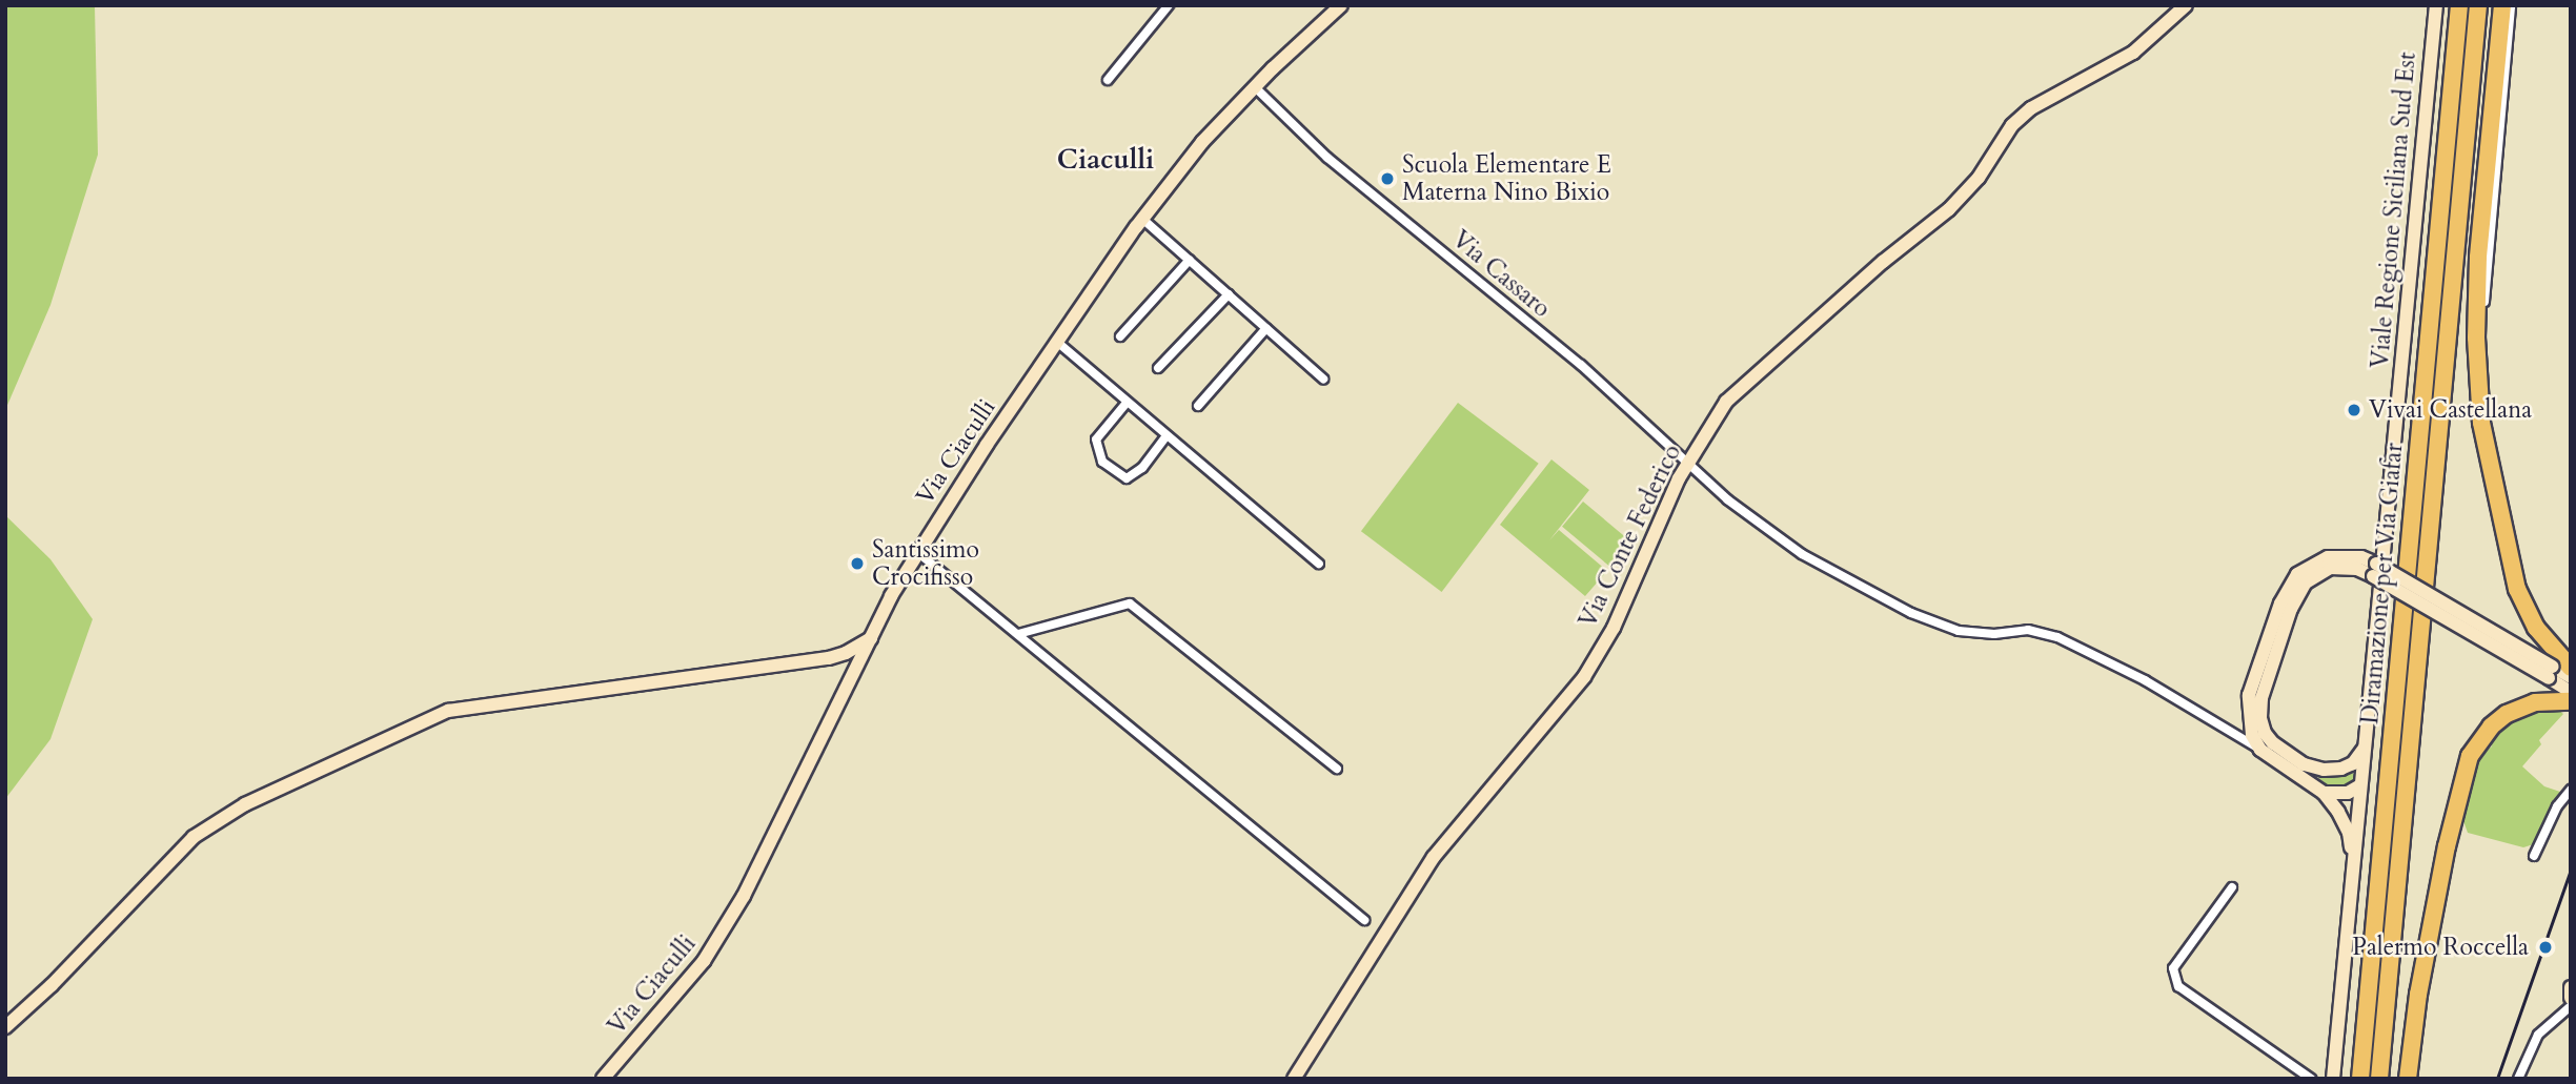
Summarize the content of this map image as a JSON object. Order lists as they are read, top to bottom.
{
  "streets": {
    "highway": ["Diramazione per Via Giafar"],
    "street": [
      "Viale Regione Siciliana Sud Est",
      "Via Cassaro",
      "Via Ciaculli",
      "Via Conte Federico"
    ]
  },
  "crossings": [
    ["Via Cassaro", "Via Ciaculli"],
    ["Via Cassaro", "Via Conte Federico"]
  ],
  "districts": ["Ciaculli"],
  "places": [
    "Scuola Elementare E Materna Nino Bixio",
    "Vivai Castellana",
    "Santissimo Crocifisso",
    "Palermo Roccella"
  ]
}
